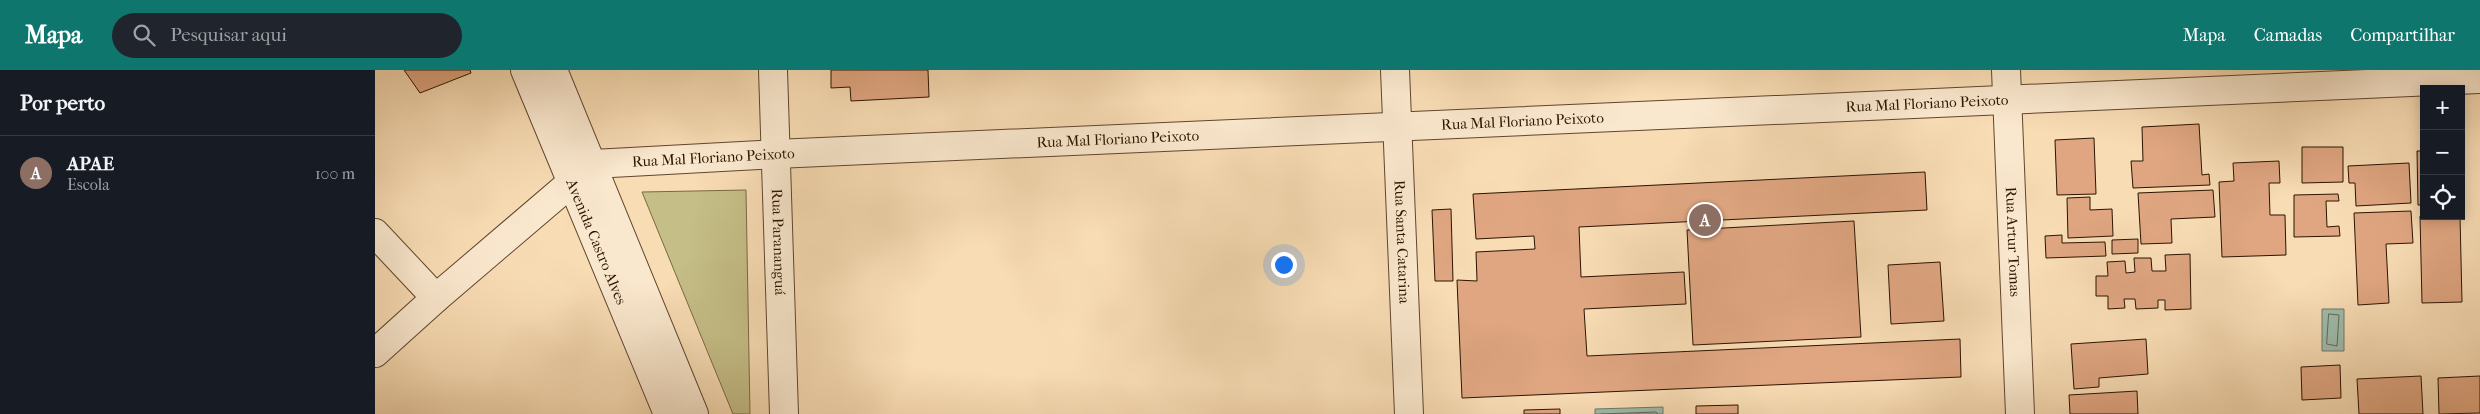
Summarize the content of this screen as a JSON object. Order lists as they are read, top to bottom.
{
  "streets": {
    "street": [
      "Rua Mal Floriano Peixoto",
      "Avenida Castro Alves",
      "Rua Parananguá",
      "Rua Santa Catarina",
      "Rua Artur Tomas"
    ]
  },
  "crossings": [
    ["Rua Mal Floriano Peixoto", "Avenida Castro Alves"],
    ["Rua Mal Floriano Peixoto", "Rua Parananguá"],
    ["Rua Mal Floriano Peixoto", "Rua Santa Catarina"],
    ["Rua Mal Floriano Peixoto", "Rua Artur Tomas"]
  ],
  "page": {
    "header": "Mapa",
    "search": "Pesquisar aqui",
    "nav": ["Mapa", "Camadas", "Compartilhar"],
    "heading": "Por perto",
    "map_buttons": ["+", "−"],
    "list": [
      {
        "mark": "A",
        "name": "APAE",
        "note": "Escola",
        "value": "100 m"
      }
    ],
    "pins": "A"
  }
}
